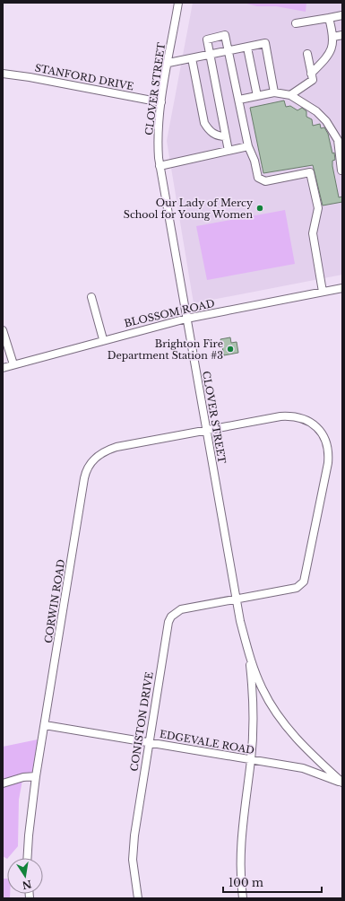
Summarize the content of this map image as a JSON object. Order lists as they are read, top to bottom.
{
  "streets": {
    "street": [
      "STANFORD DRIVE",
      "CLOVER STREET",
      "BLOSSOM ROAD",
      "CORWIN ROAD",
      "CONISTON DRIVE",
      "EDGEVALE ROAD"
    ]
  },
  "crossings": [
    ["STANFORD DRIVE", "CLOVER STREET"],
    ["CLOVER STREET", "BLOSSOM ROAD"],
    ["CLOVER STREET", "CORWIN ROAD"],
    ["CLOVER STREET", "CONISTON DRIVE"],
    ["CLOVER STREET", "EDGEVALE ROAD"],
    ["CORWIN ROAD", "CONISTON DRIVE"],
    ["CORWIN ROAD", "EDGEVALE ROAD"],
    ["CONISTON DRIVE", "EDGEVALE ROAD"]
  ],
  "places": ["Our Lady of Mercy School for Young Women", "Brighton Fire Department Station #3"],
  "scale_bar": "100 m",
  "north": "bottom"
}
